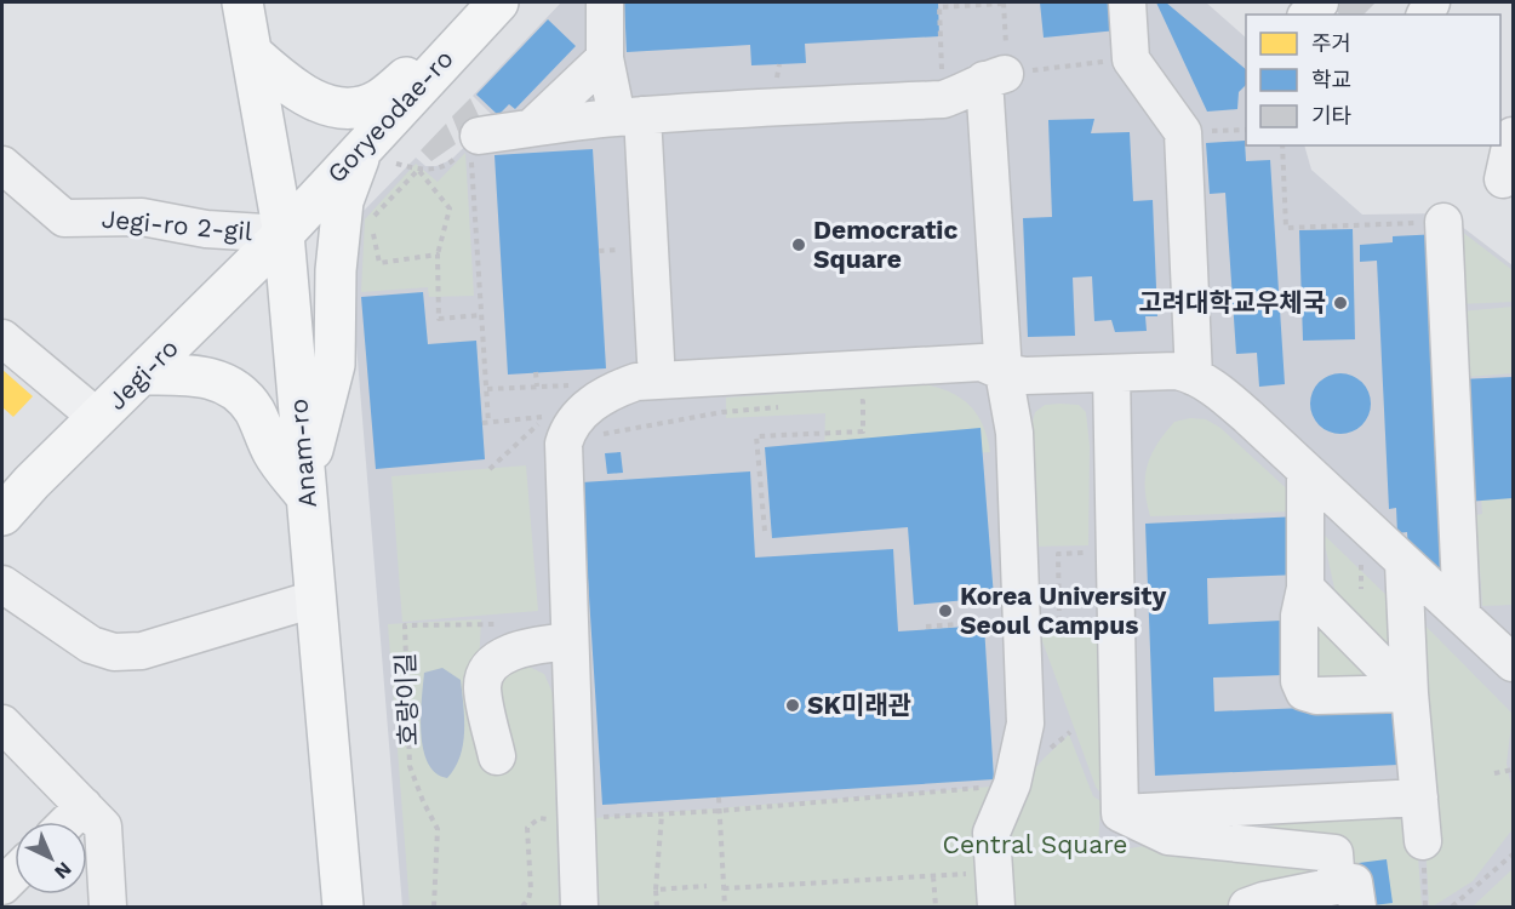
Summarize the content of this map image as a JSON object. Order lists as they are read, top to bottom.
{
  "streets": {
    "main road": ["Goryeodae-ro", "Jegi-ro", "Anam-ro"],
    "street": ["Jegi-ro 2-gil"],
    "path": ["호랑이길"]
  },
  "crossings": [
    ["Goryeodae-ro", "Jegi-ro 2-gil"],
    ["Goryeodae-ro", "Jegi-ro"],
    ["Goryeodae-ro", "Anam-ro"],
    ["Jegi-ro 2-gil", "Jegi-ro"],
    ["Jegi-ro 2-gil", "Anam-ro"],
    ["Jegi-ro", "Anam-ro"]
  ],
  "parks": ["Central Square"],
  "places": [
    "Democratic Square",
    "고려대학교우체국",
    "Korea University Seoul Campus",
    "SK미래관"
  ],
  "legend": ["주거", "학교", "기타"],
  "north": "bottom right"
}
